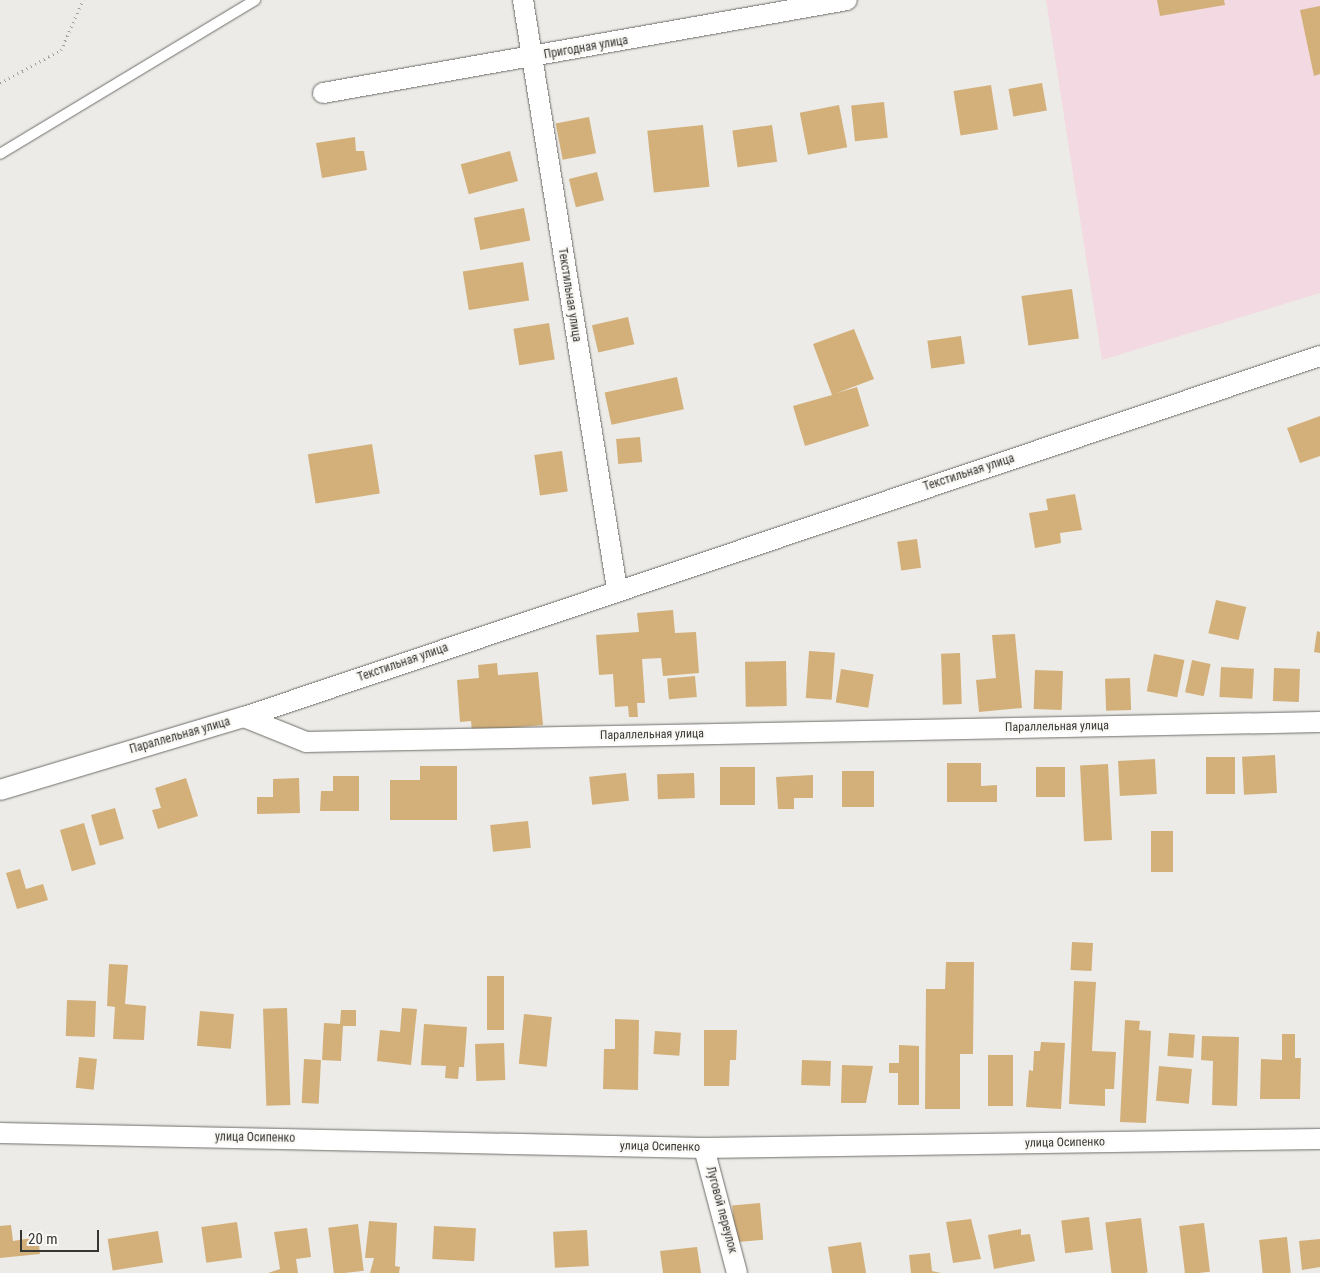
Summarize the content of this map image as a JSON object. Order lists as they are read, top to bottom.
{
  "streets": {
    "street": [
      "Пригодная улица",
      "Текстильная улица",
      "Параллельная улица",
      "улица Осипенко",
      "Луговой переулок"
    ]
  },
  "crossings": [
    ["Пригодная улица", "Текстильная улица"],
    ["Текстильная улица", "Параллельная улица"],
    ["улица Осипенко", "Луговой переулок"]
  ],
  "scale_bar": "20 m"
}
